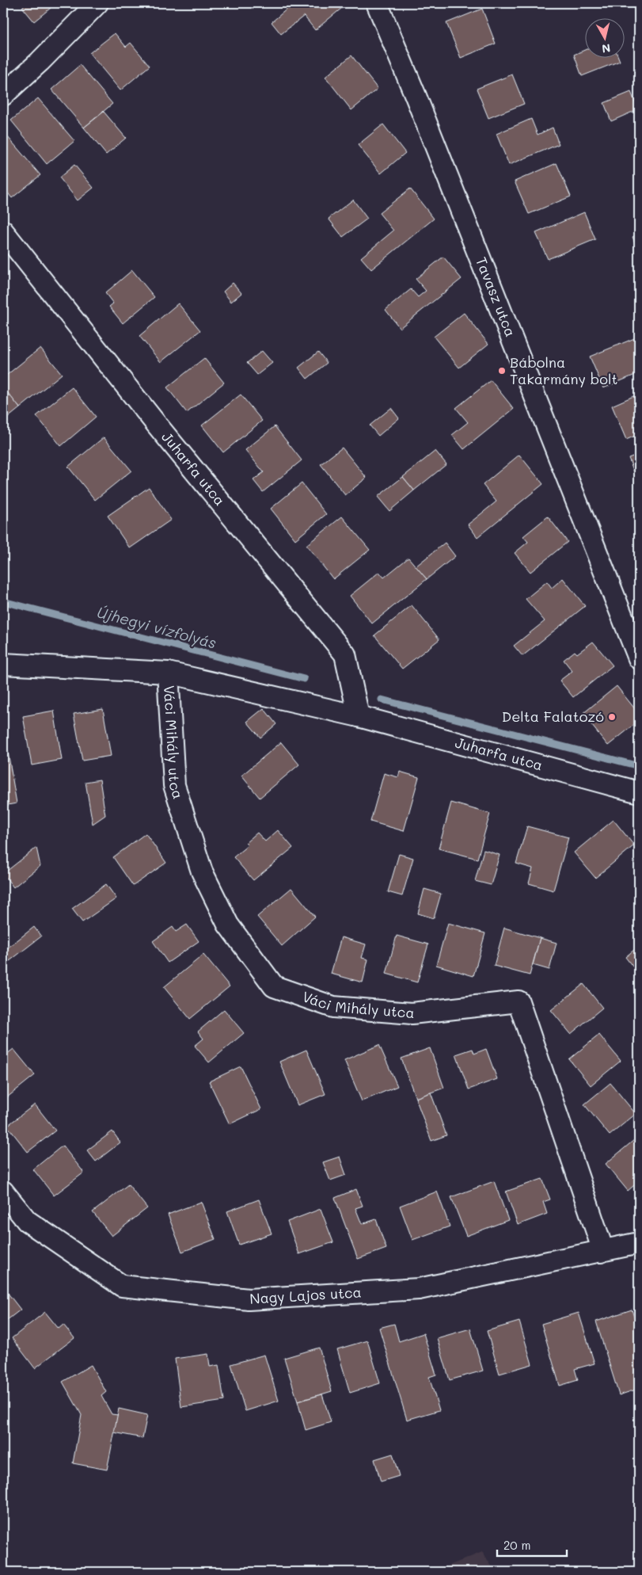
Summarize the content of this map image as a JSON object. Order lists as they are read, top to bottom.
{
  "streets": {
    "street": [
      "Tavasz utca",
      "Juharfa utca",
      "Váci Mihály utca",
      "Nagy Lajos utca"
    ]
  },
  "crossings": [
    ["Juharfa utca", "Váci Mihály utca"],
    ["Váci Mihály utca", "Nagy Lajos utca"]
  ],
  "water": ["Újhegyi vízfolyás"],
  "places": ["Bábolna Takarmány bolt", "Delta Falatozó"],
  "scale_bar": "20 m",
  "north": "bottom"
}
